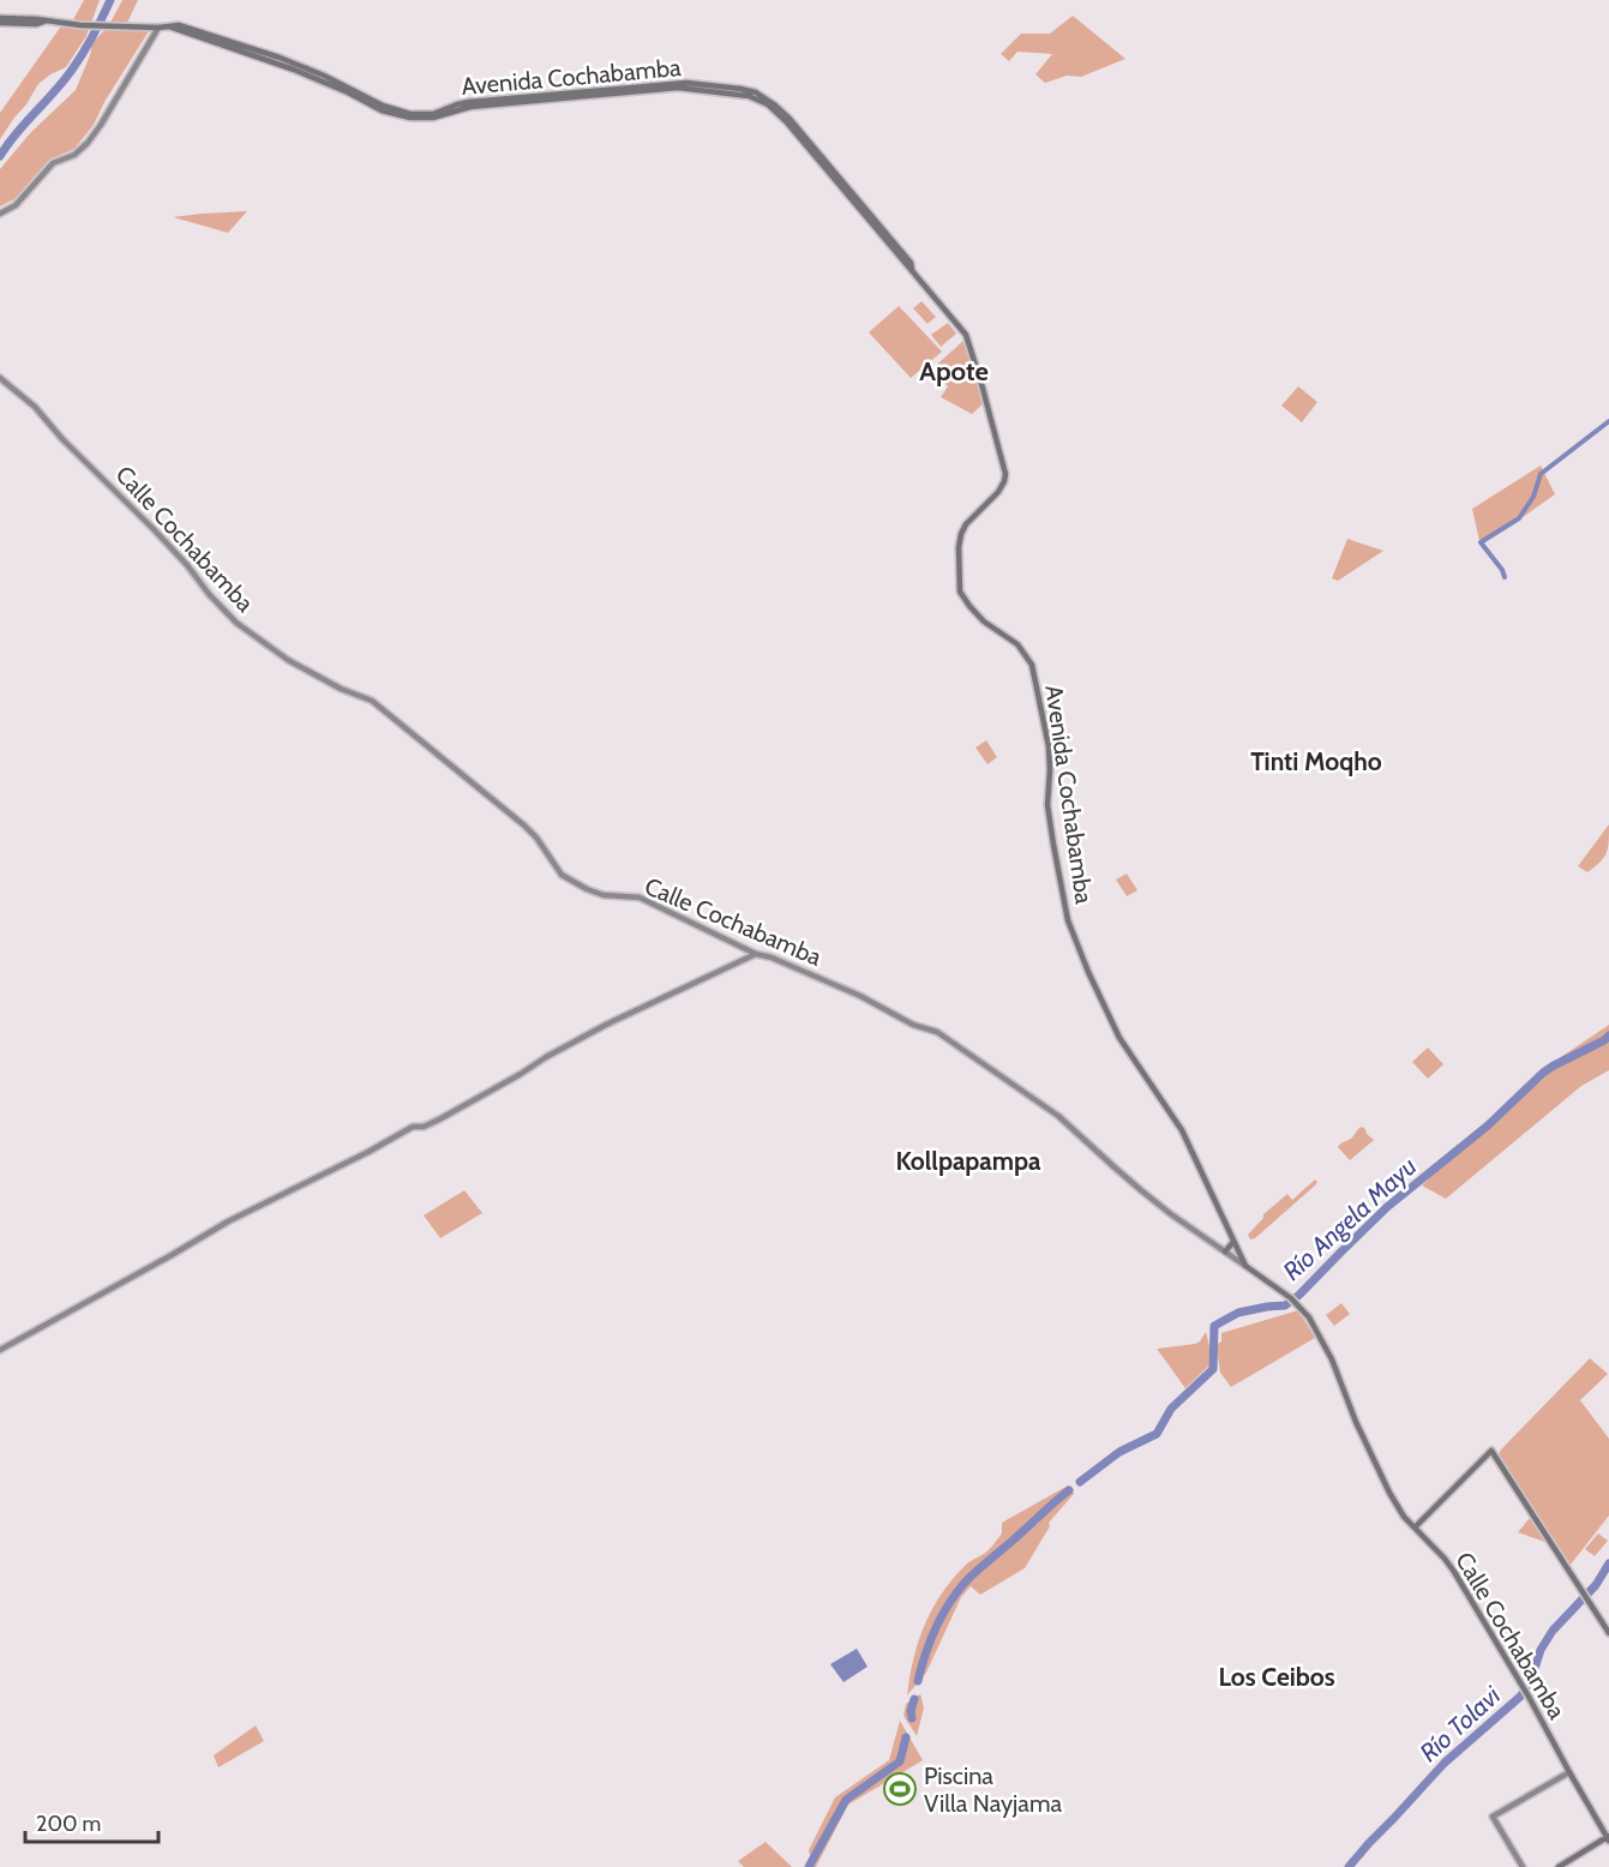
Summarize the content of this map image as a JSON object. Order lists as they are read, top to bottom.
{
  "streets": {
    "main road": ["Avenida Cochabamba", "Calle Cochabamba"]
  },
  "crossings": [
    ["Avenida Cochabamba", "Calle Cochabamba"]
  ],
  "districts": [
    "Apote",
    "Tinti Moqho",
    "Kollpapampa",
    "Los Ceibos"
  ],
  "water": ["Río Angela Mayu", "Río Tolavi"],
  "places": {
    "sports": ["Piscina Villa Nayjama"]
  },
  "scale_bar": "200 m"
}
